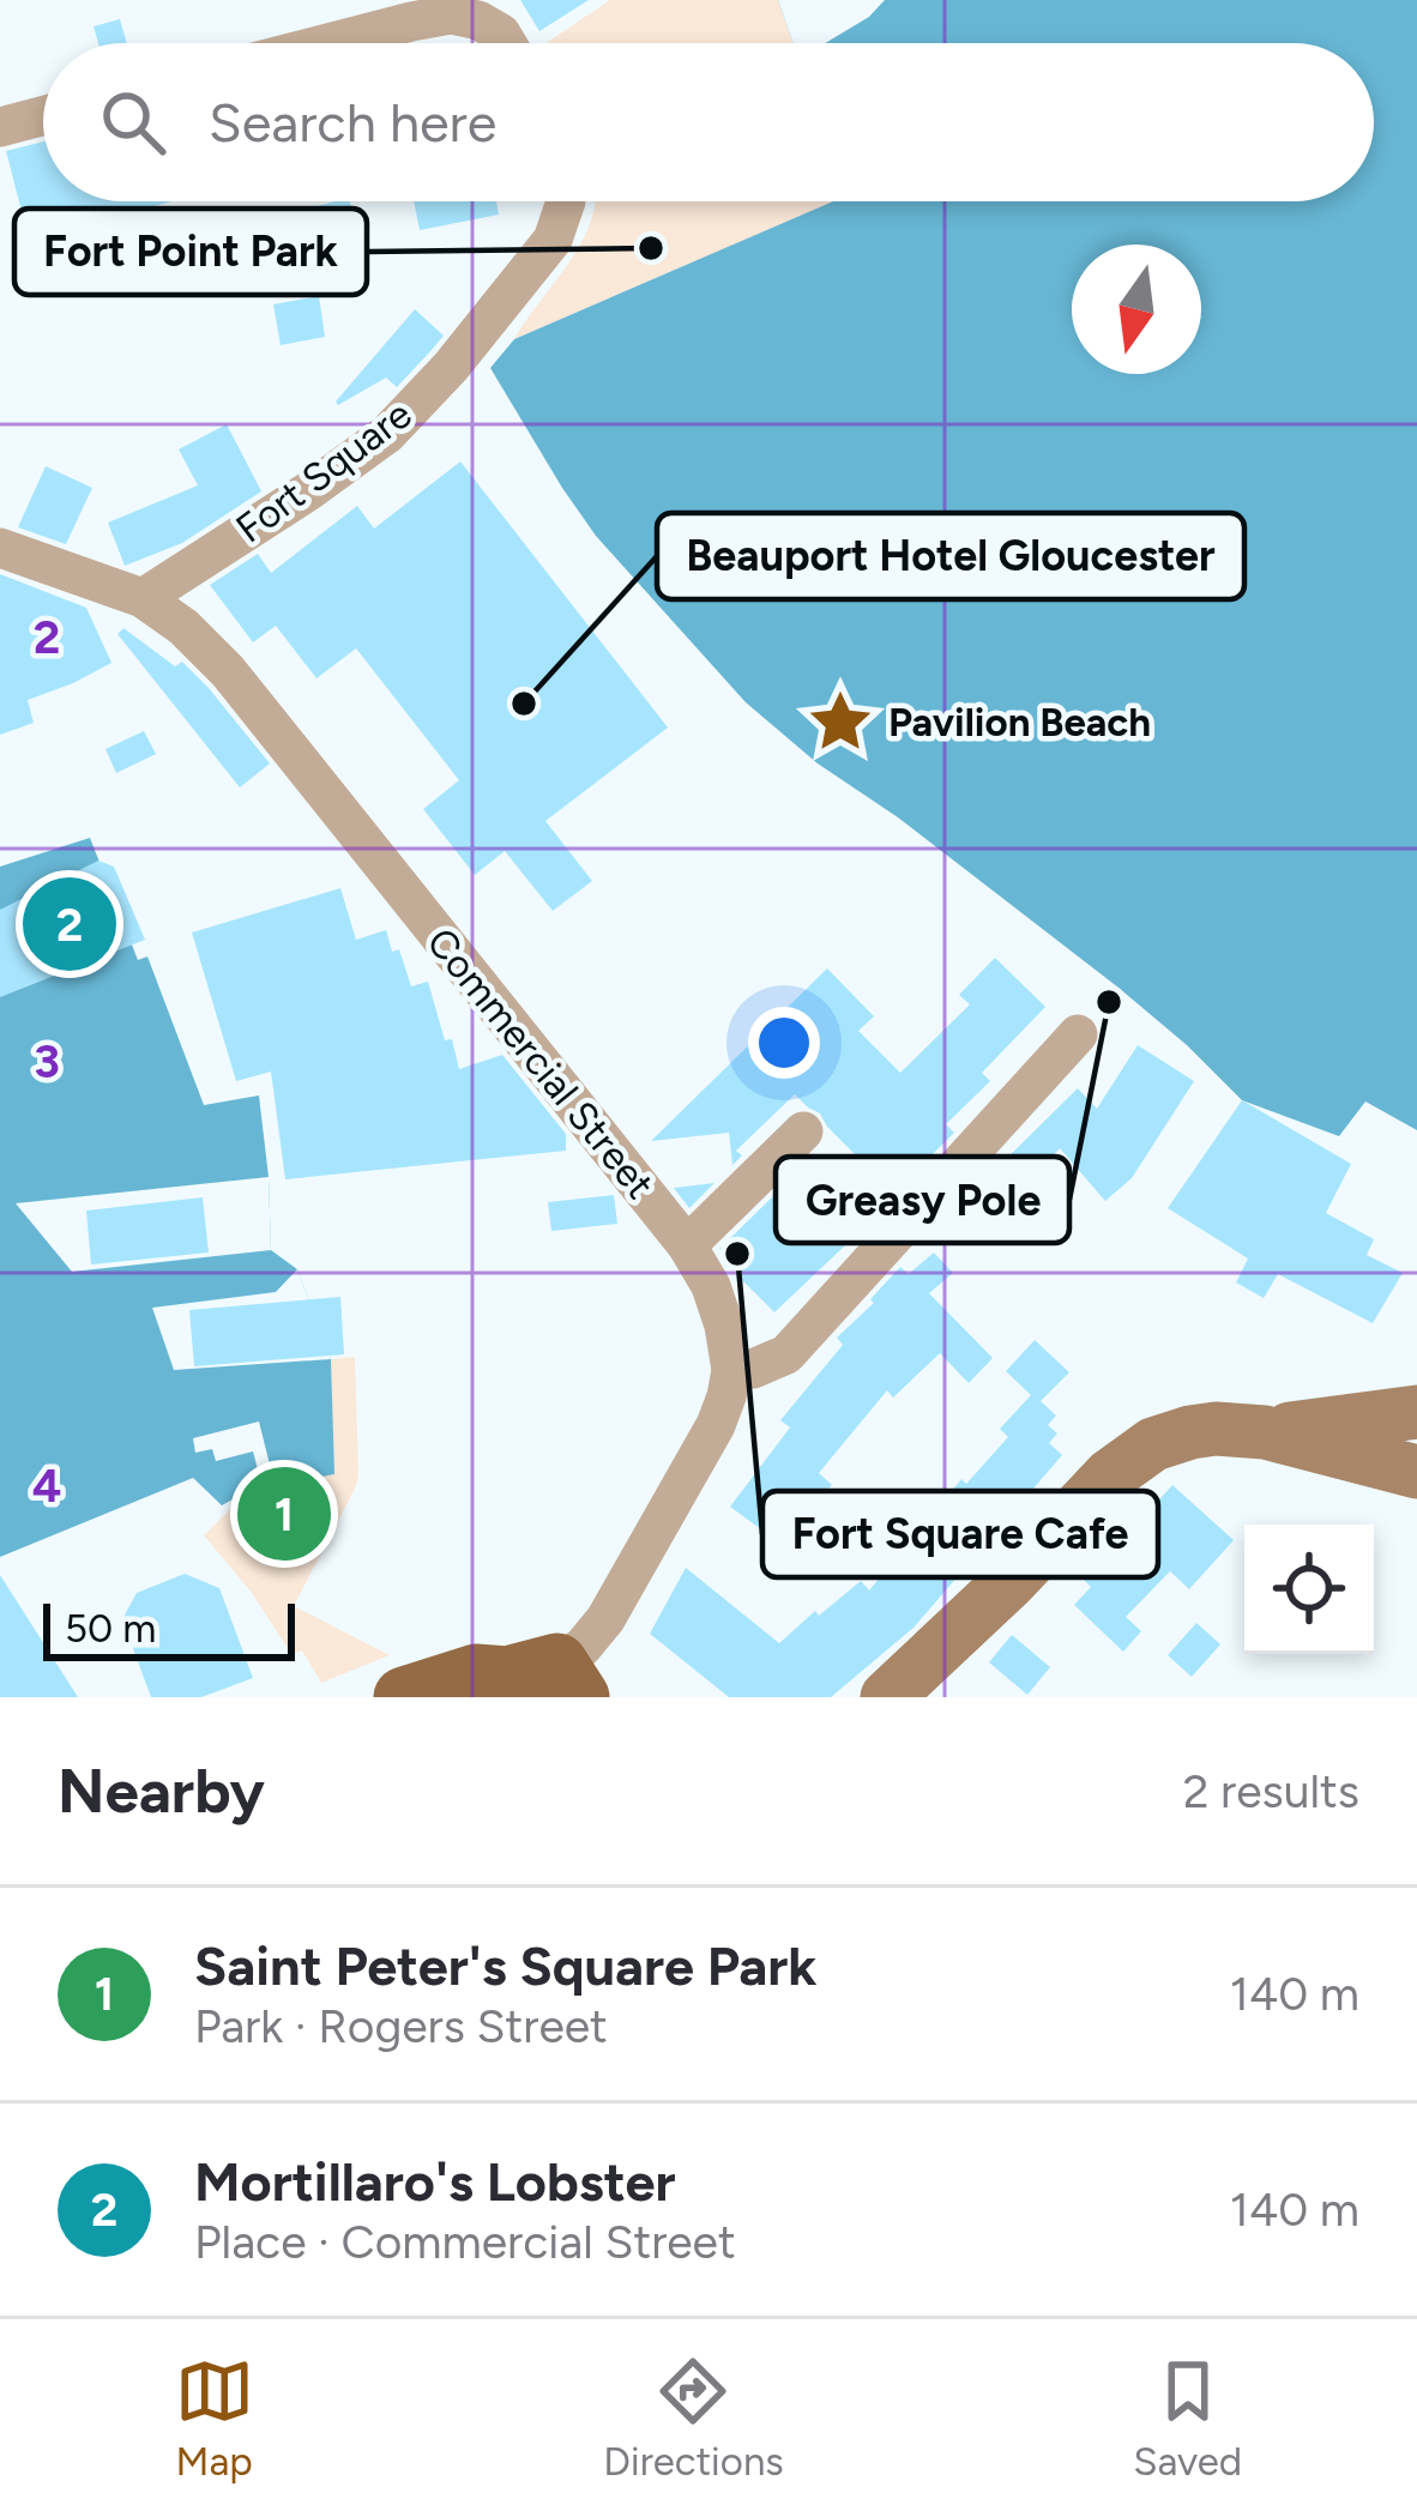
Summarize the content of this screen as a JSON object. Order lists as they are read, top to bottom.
{
  "streets": {
    "street": ["Fort Square", "Commercial Street"]
  },
  "crossings": [
    ["Fort Square", "Commercial Street"]
  ],
  "places": {
    "other": [
      "Fort Point Park",
      "Beauport Hotel Gloucester",
      "Greasy Pole",
      "Fort Square Cafe"
    ],
    "place": ["Pavilion Beach"]
  },
  "scale_bar": "50 m",
  "north": "bottom",
  "page": {
    "search": "Search here",
    "pins": ["2", "1"],
    "scale": "50 m",
    "heading": ["Nearby", "2 results"],
    "list": [
      {
        "mark": "1",
        "name": "Saint Peter's Square Park",
        "note": "Park · Rogers Street",
        "value": "140 m"
      },
      {
        "mark": "2",
        "name": "Mortillaro's Lobster",
        "note": "Place · Commercial Street",
        "value": "140 m"
      }
    ],
    "nav": ["Map", "Directions", "Saved"]
  },
  "grid": {
    "rows": ["2", "3", "4"]
  }
}
